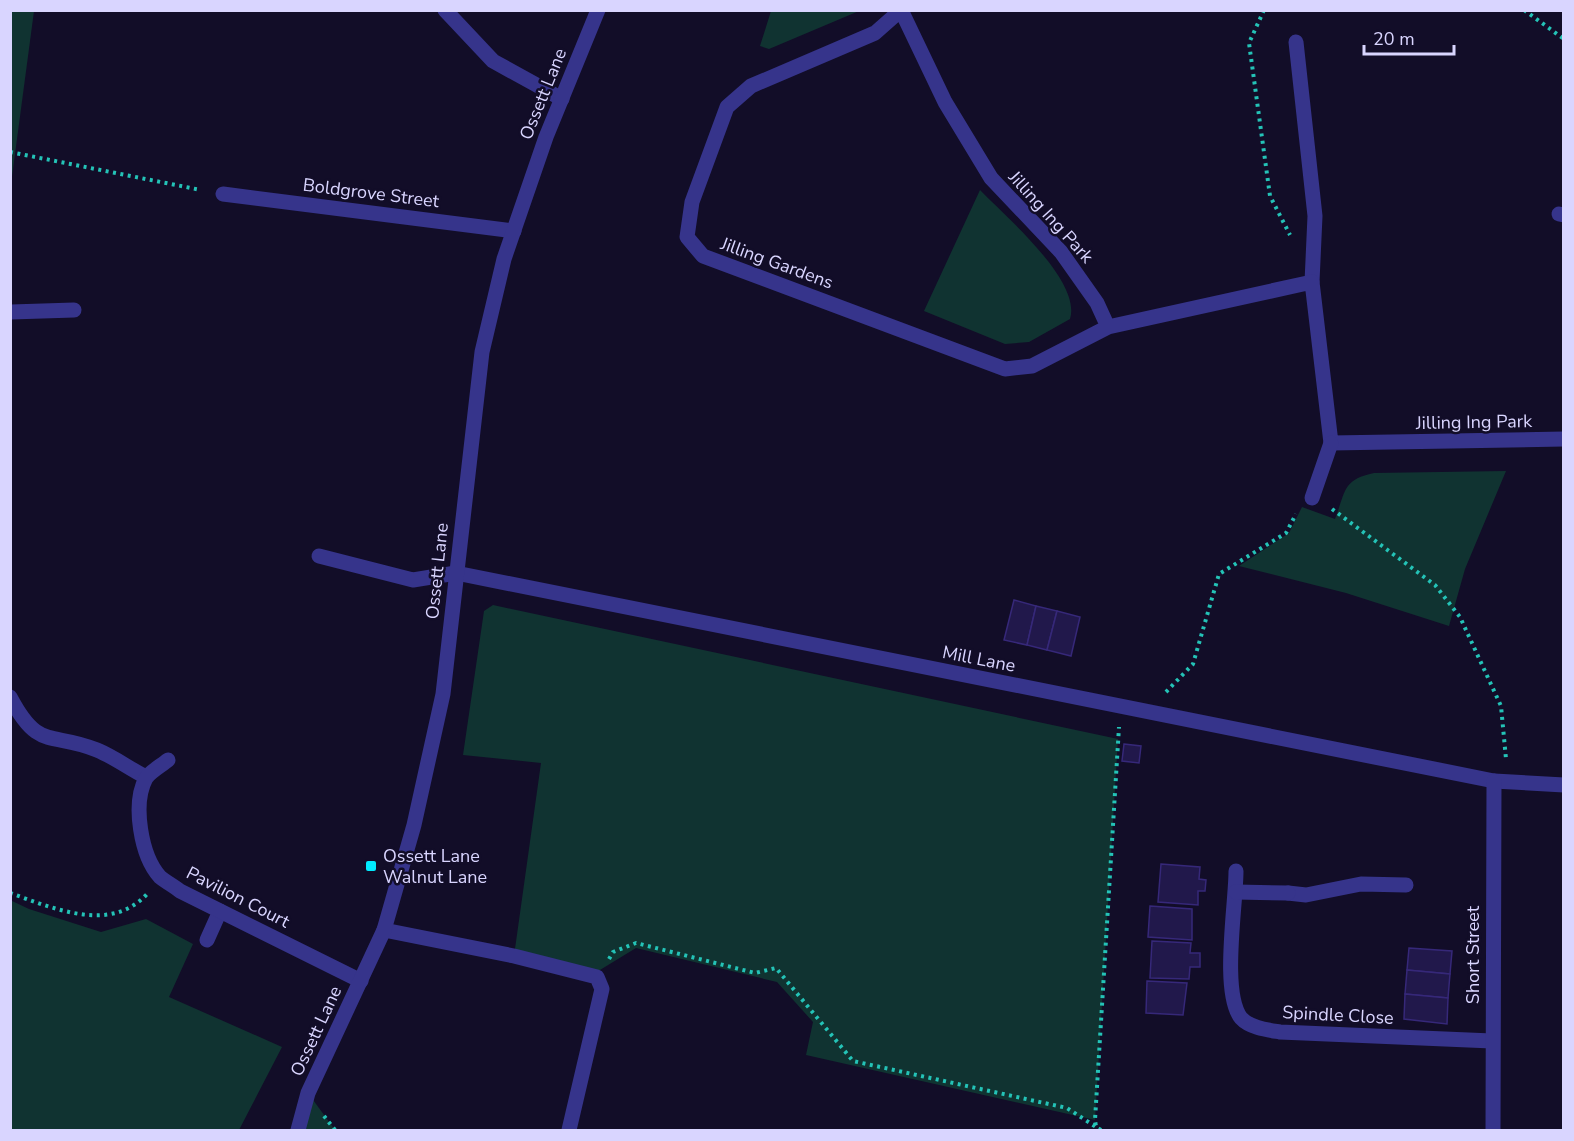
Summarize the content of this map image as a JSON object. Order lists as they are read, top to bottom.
{
  "streets": {
    "street": [
      "Ossett Lane",
      "Boldgrove Street",
      "Jilling Ing Park",
      "Jilling Gardens",
      "Mill Lane",
      "Pavilion Court",
      "Short Street",
      "Spindle Close"
    ]
  },
  "crossings": [
    ["Ossett Lane", "Boldgrove Street"],
    ["Ossett Lane", "Mill Lane"],
    ["Ossett Lane", "Pavilion Court"],
    ["Jilling Ing Park", "Jilling Gardens"],
    ["Mill Lane", "Short Street"],
    ["Short Street", "Spindle Close"]
  ],
  "places": {
    "transit": ["Ossett Lane Walnut Lane"]
  },
  "scale_bar": "20 m"
}
